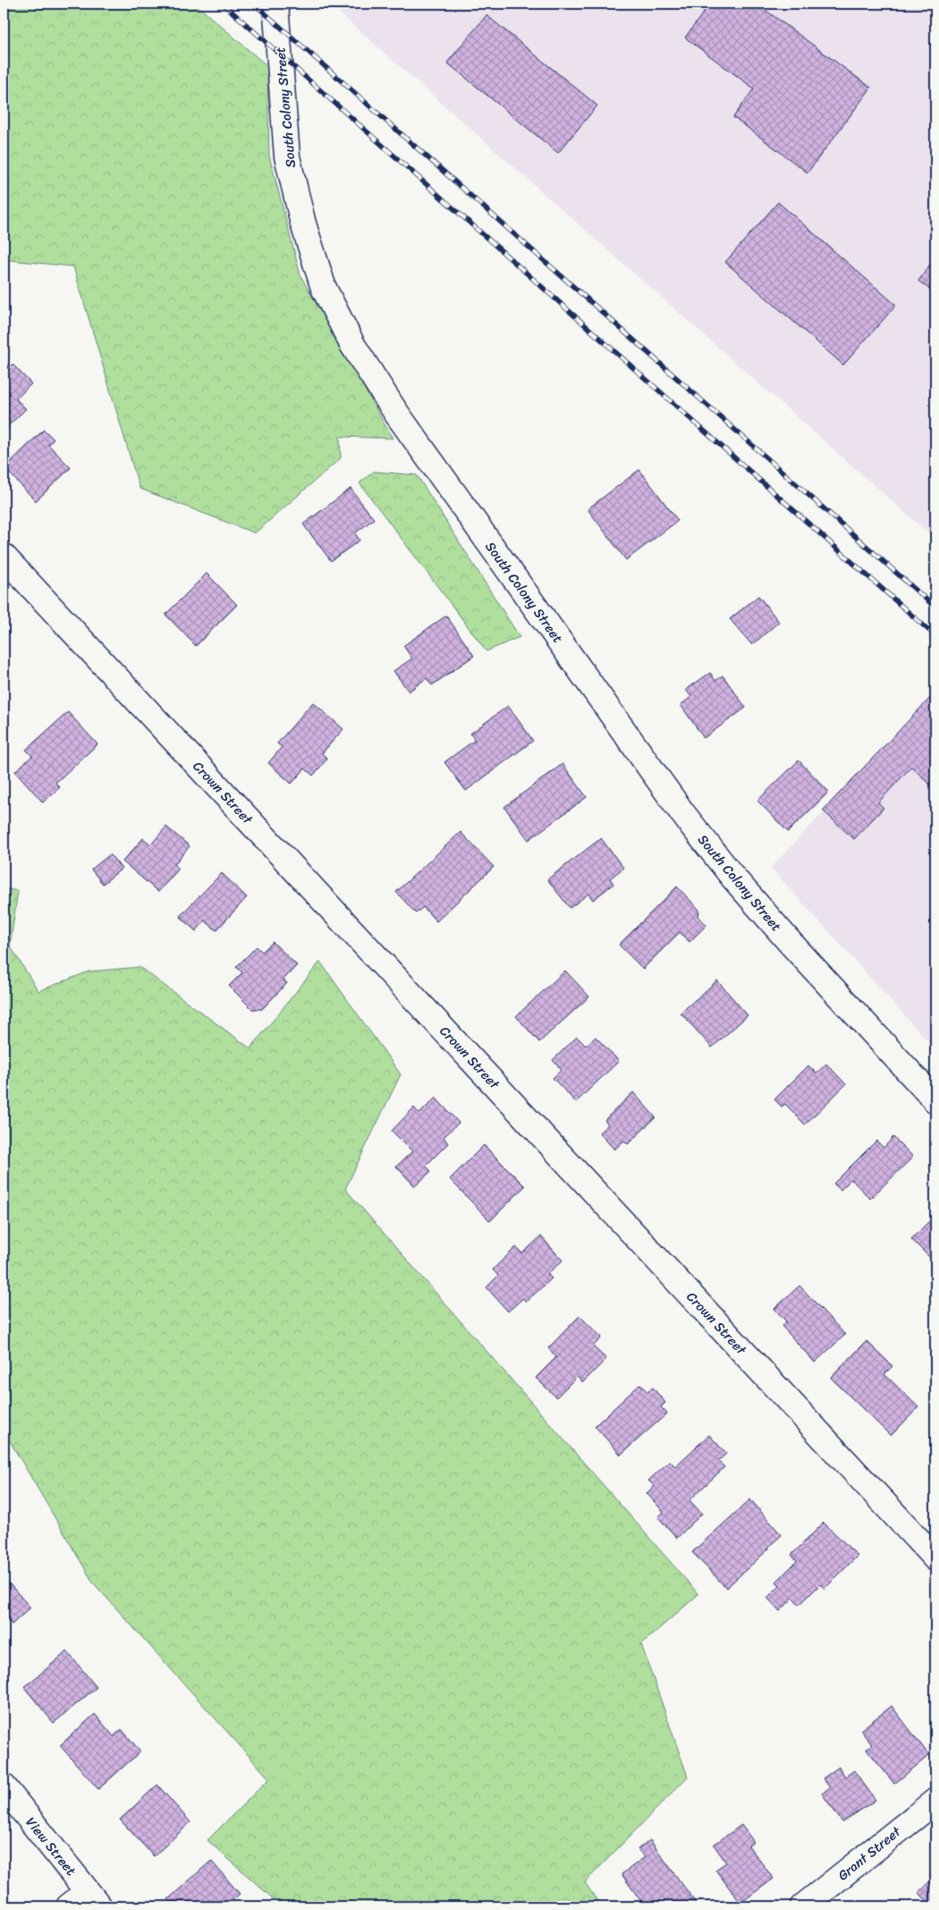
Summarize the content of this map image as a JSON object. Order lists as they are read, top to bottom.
{
  "streets": {
    "street": [
      "South Colony Street",
      "Crown Street",
      "View Street",
      "Grant Street"
    ]
  }
}
